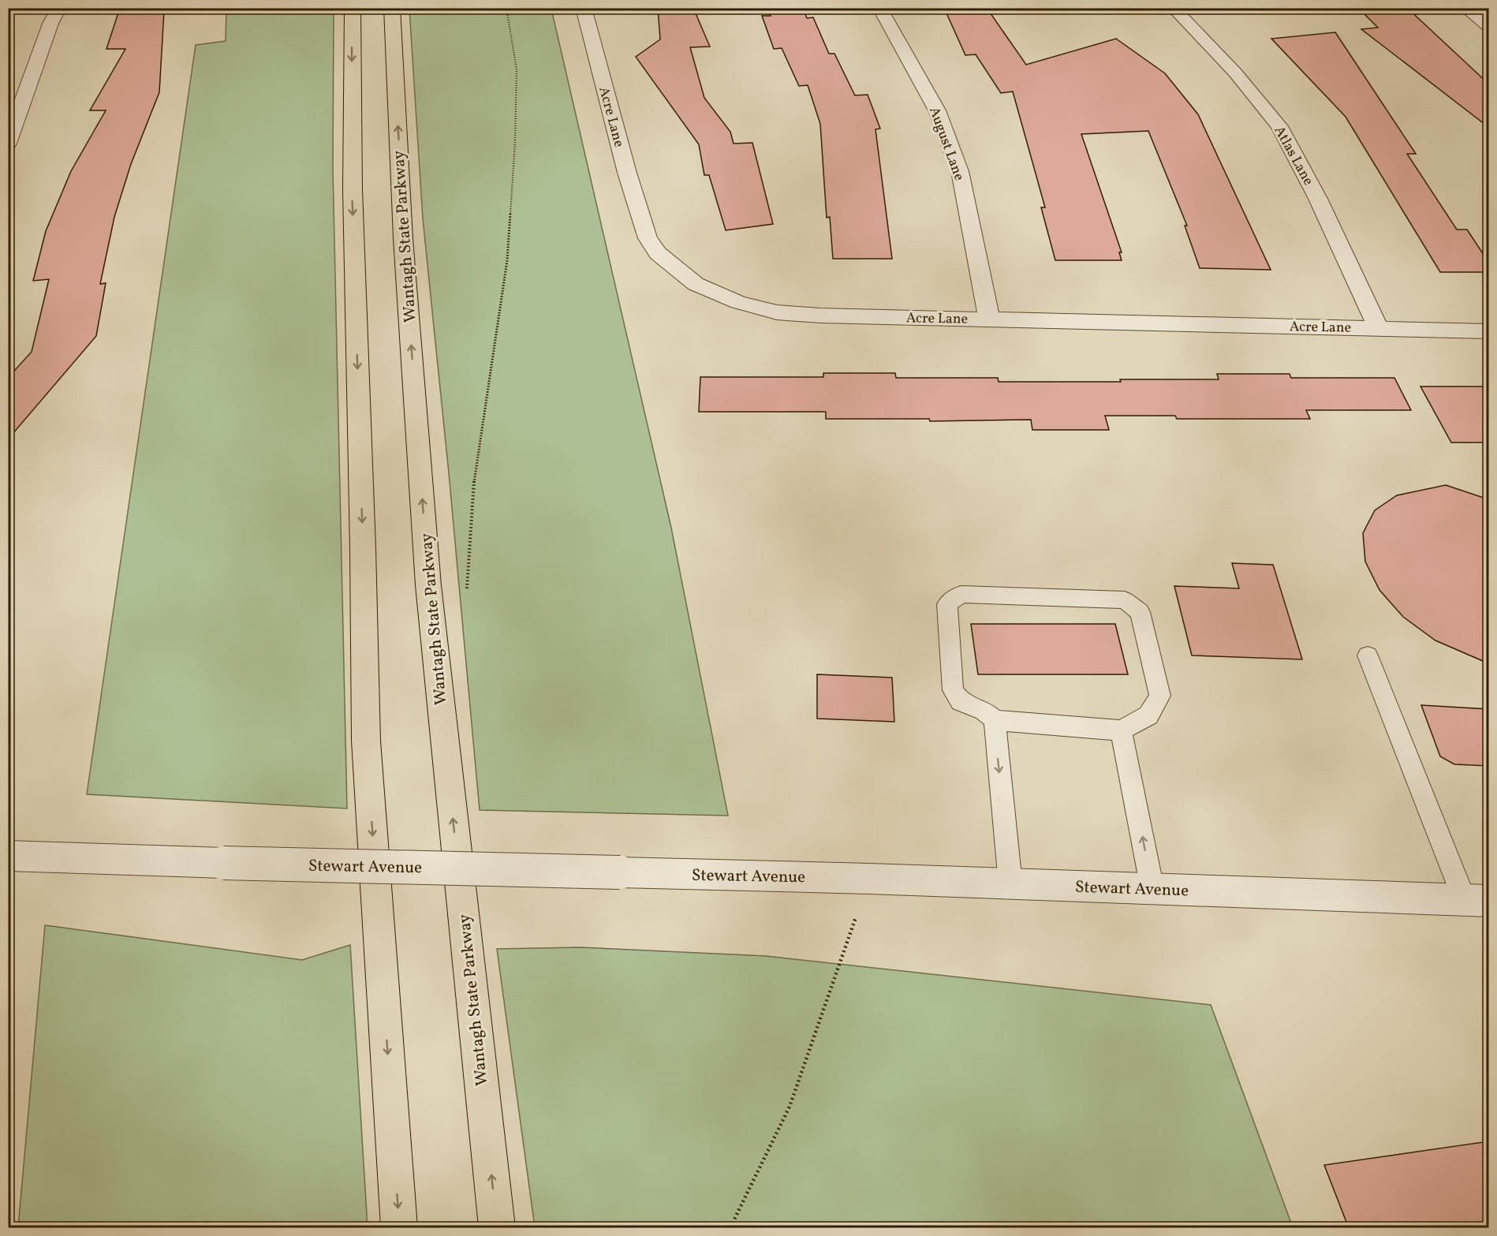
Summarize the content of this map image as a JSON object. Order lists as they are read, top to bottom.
{
  "streets": {
    "highway": ["Wantagh State Parkway"],
    "street": [
      "Acre Lane",
      "August Lane",
      "Atlas Lane",
      "Stewart Avenue"
    ]
  },
  "crossings": [
    ["Acre Lane", "August Lane"],
    ["Acre Lane", "Atlas Lane"]
  ]
}
